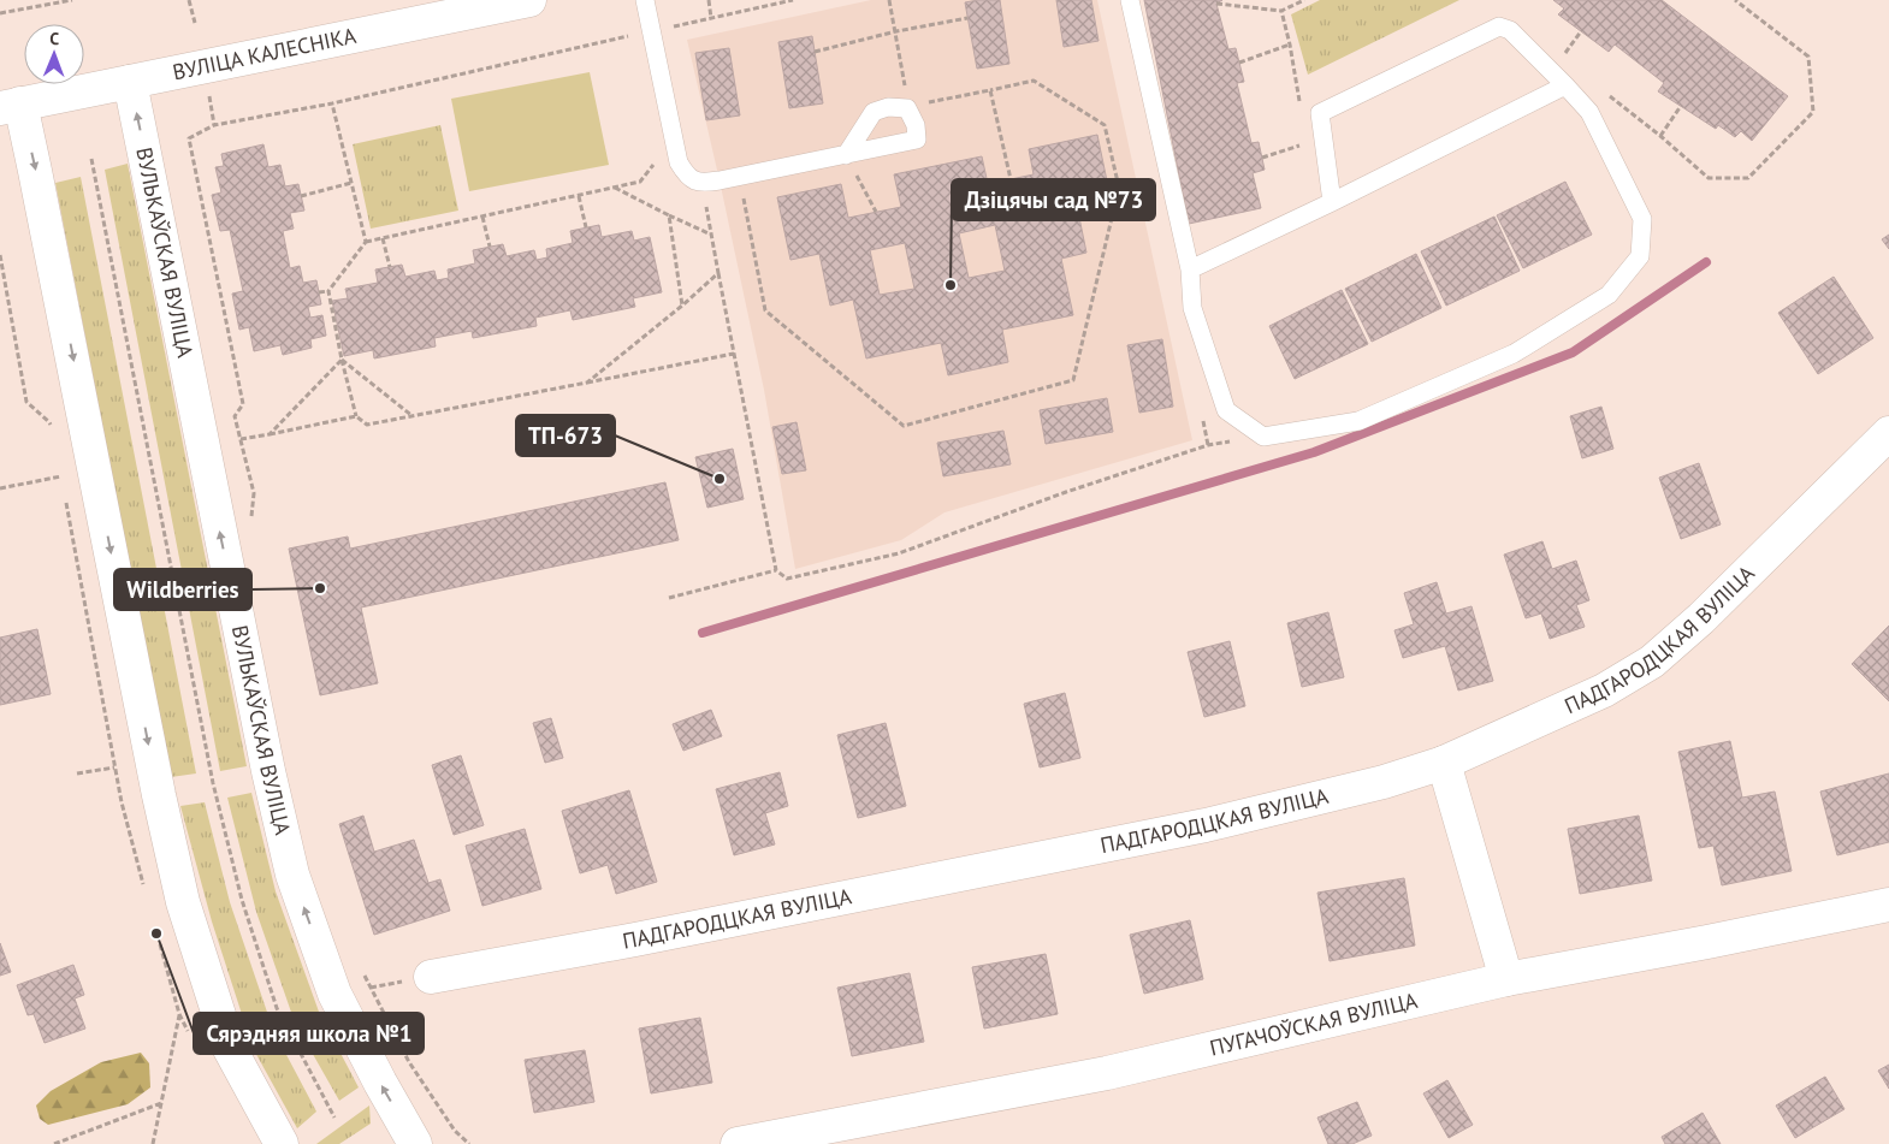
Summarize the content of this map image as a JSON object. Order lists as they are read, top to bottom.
{
  "streets": {
    "street": [
      "ВУЛІЦА КАЛЕСНІКА",
      "ВУЛЬКАЎСКАЯ ВУЛІЦА",
      "ПАДГАРОДЦКАЯ ВУЛІЦА",
      "ПУГАЧОЎСКАЯ ВУЛІЦА"
    ]
  },
  "crossings": [
    ["ВУЛІЦА КАЛЕСНІКА", "ВУЛЬКАЎСКАЯ ВУЛІЦА"]
  ],
  "places": [
    "Дзіцячы сад №73",
    "ТП-673",
    "Wildberries",
    "Сярэдняя школа №1"
  ],
  "north": "top"
}
